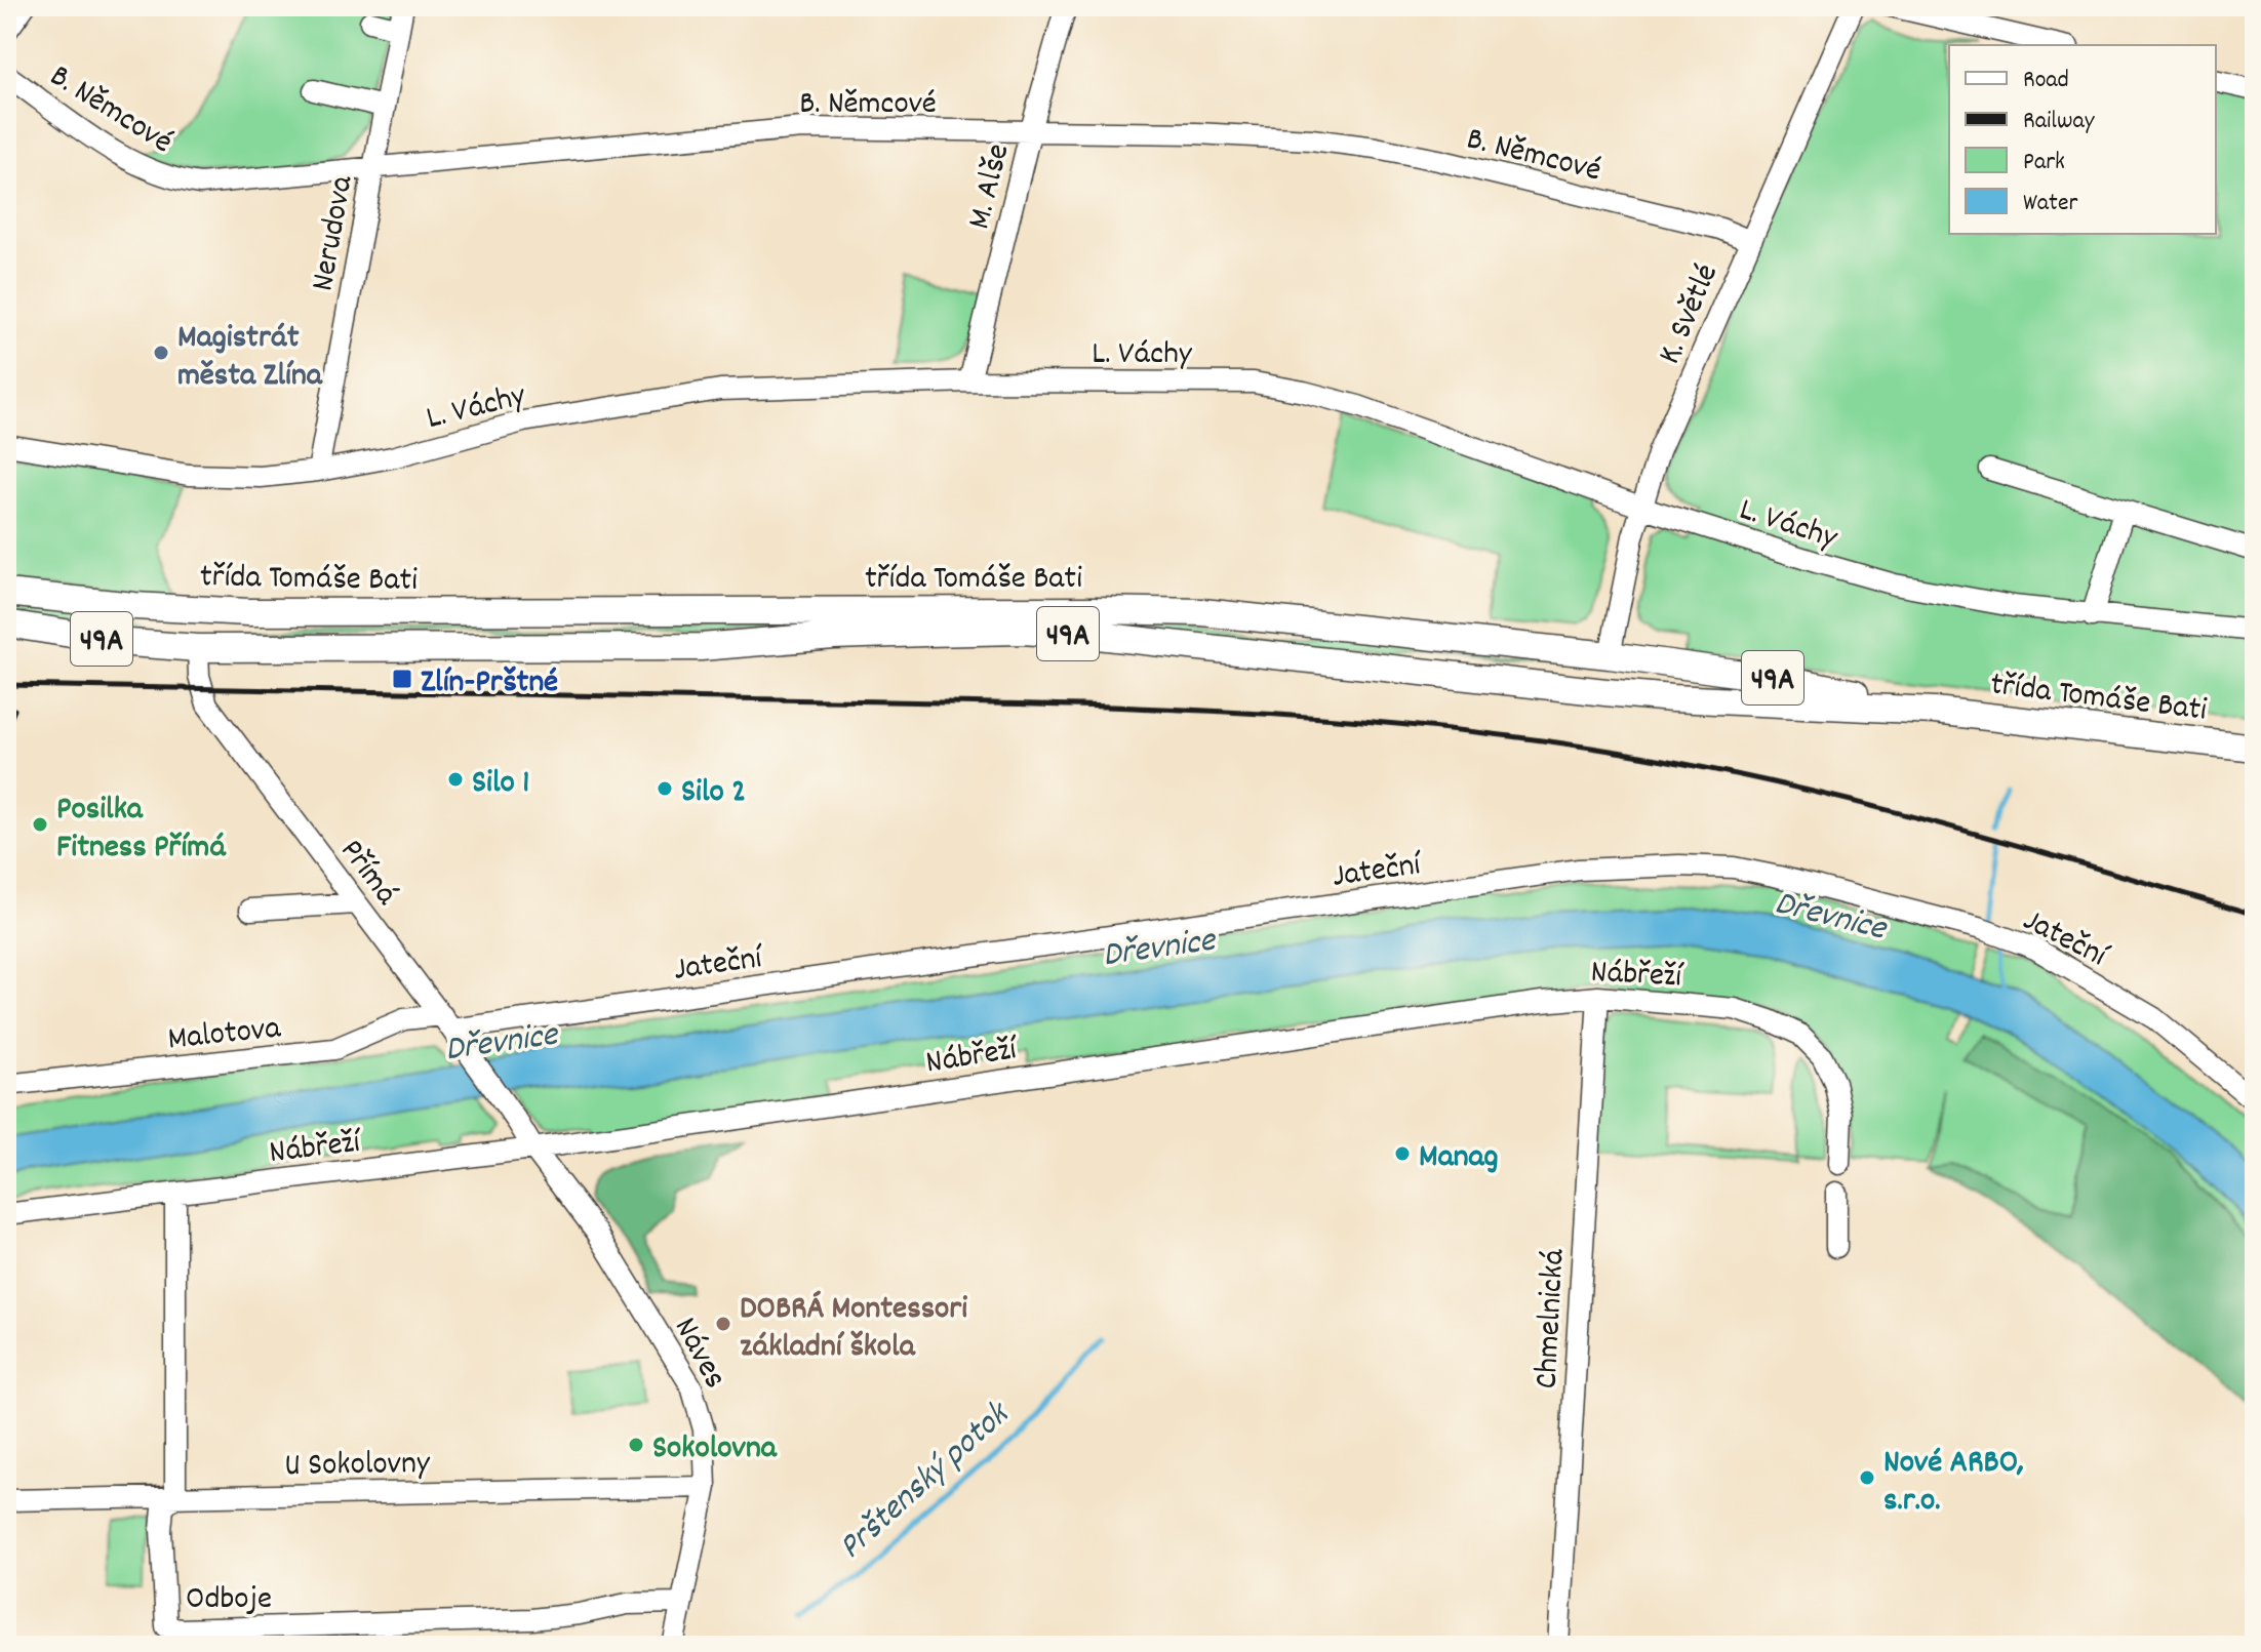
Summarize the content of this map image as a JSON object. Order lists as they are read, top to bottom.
{
  "streets": {
    "main road": ["třída Tomáše Bati", "49A"],
    "street": [
      "B. Němcové",
      "M. Alše",
      "Nerudova",
      "K. Světlé",
      "L. Váchy",
      "Jateční",
      "Přímá",
      "Nábřeží",
      "Malotova",
      "Chmelnická",
      "Náves",
      "U Sokolovny",
      "Odboje"
    ]
  },
  "crossings": [
    ["B. Němcové", "M. Alše"],
    ["B. Němcové", "Nerudova"],
    ["B. Němcové", "K. Světlé"],
    ["M. Alše", "L. Váchy"],
    ["Nerudova", "L. Váchy"],
    ["K. Světlé", "L. Váchy"],
    ["K. Světlé", "třída Tomáše Bati"],
    ["třída Tomáše Bati", "Přímá"],
    ["Jateční", "Přímá"],
    ["Jateční", "Malotova"],
    ["Přímá", "Malotova"],
    ["Přímá", "Náves"],
    ["Nábřeží", "Chmelnická"],
    ["Nábřeží", "Náves"],
    ["Nábřeží", "Odboje"],
    ["Náves", "U Sokolovny"],
    ["Náves", "Odboje"],
    ["U Sokolovny", "Odboje"]
  ],
  "water": ["Dřevnice", "Prštenský potok"],
  "places": {
    "other": [
      "Magistrát města Zlína",
      "Silo 1",
      "Silo 2",
      "Posilka Fitness Přímá",
      "Manag",
      "DOBRÁ Montessori základní škola",
      "Sokolovna",
      "Nové ARBO, s.r.o."
    ],
    "transit": ["Zlín-Prštné"]
  },
  "legend": [
    "Road",
    "Railway",
    "Park",
    "Water"
  ]
}
